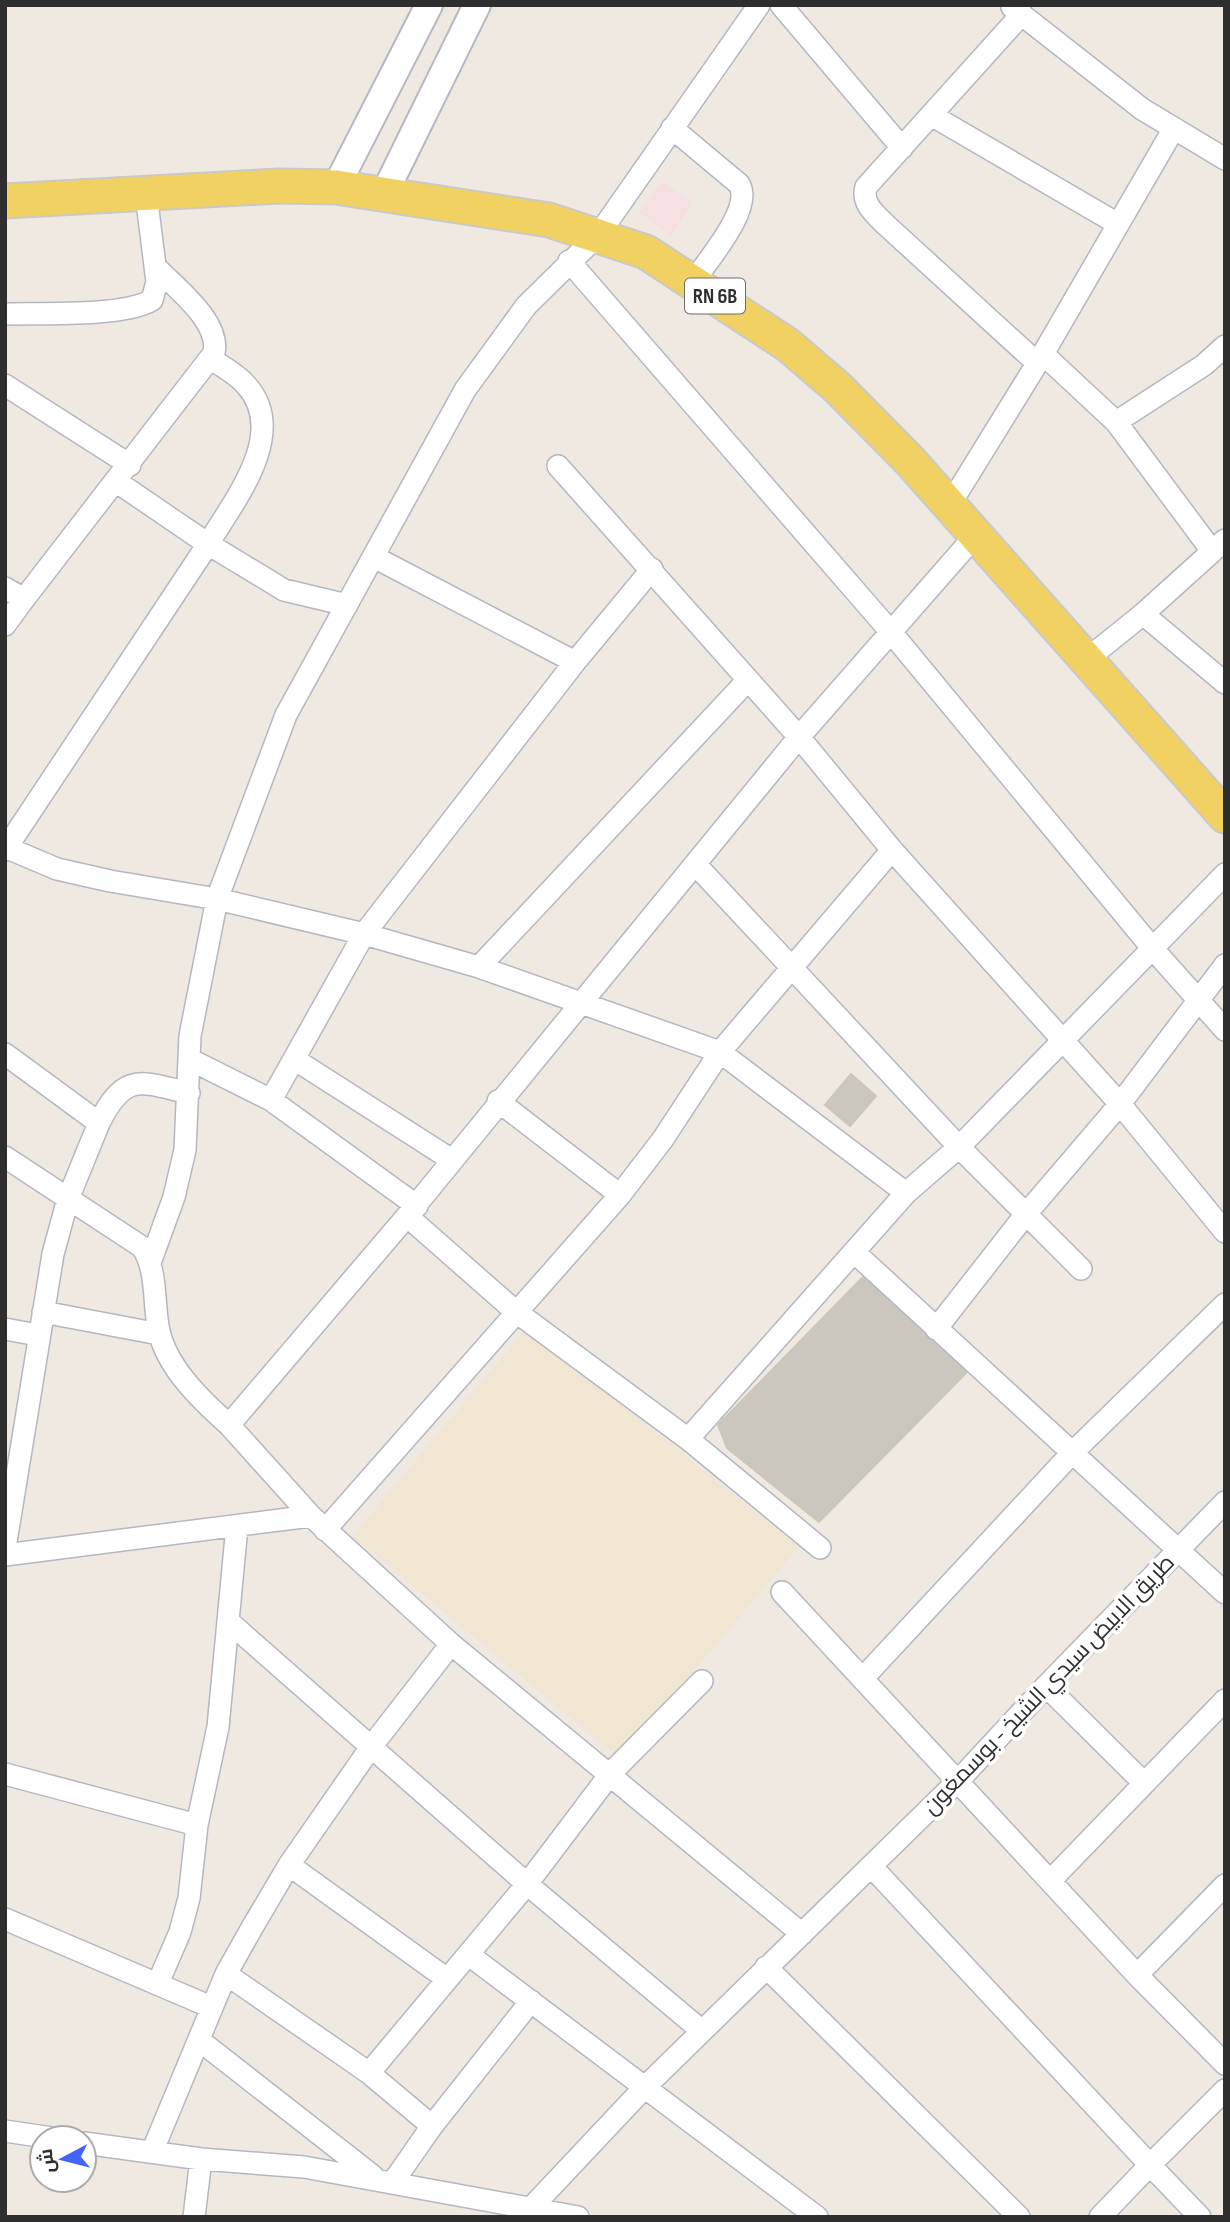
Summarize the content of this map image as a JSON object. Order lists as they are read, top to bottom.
{
  "streets": {
    "main road": ["RN 6B"],
    "street": ["طريق الابيض سيدي الشيخ - بوسمغون"]
  },
  "north": "left"
}
